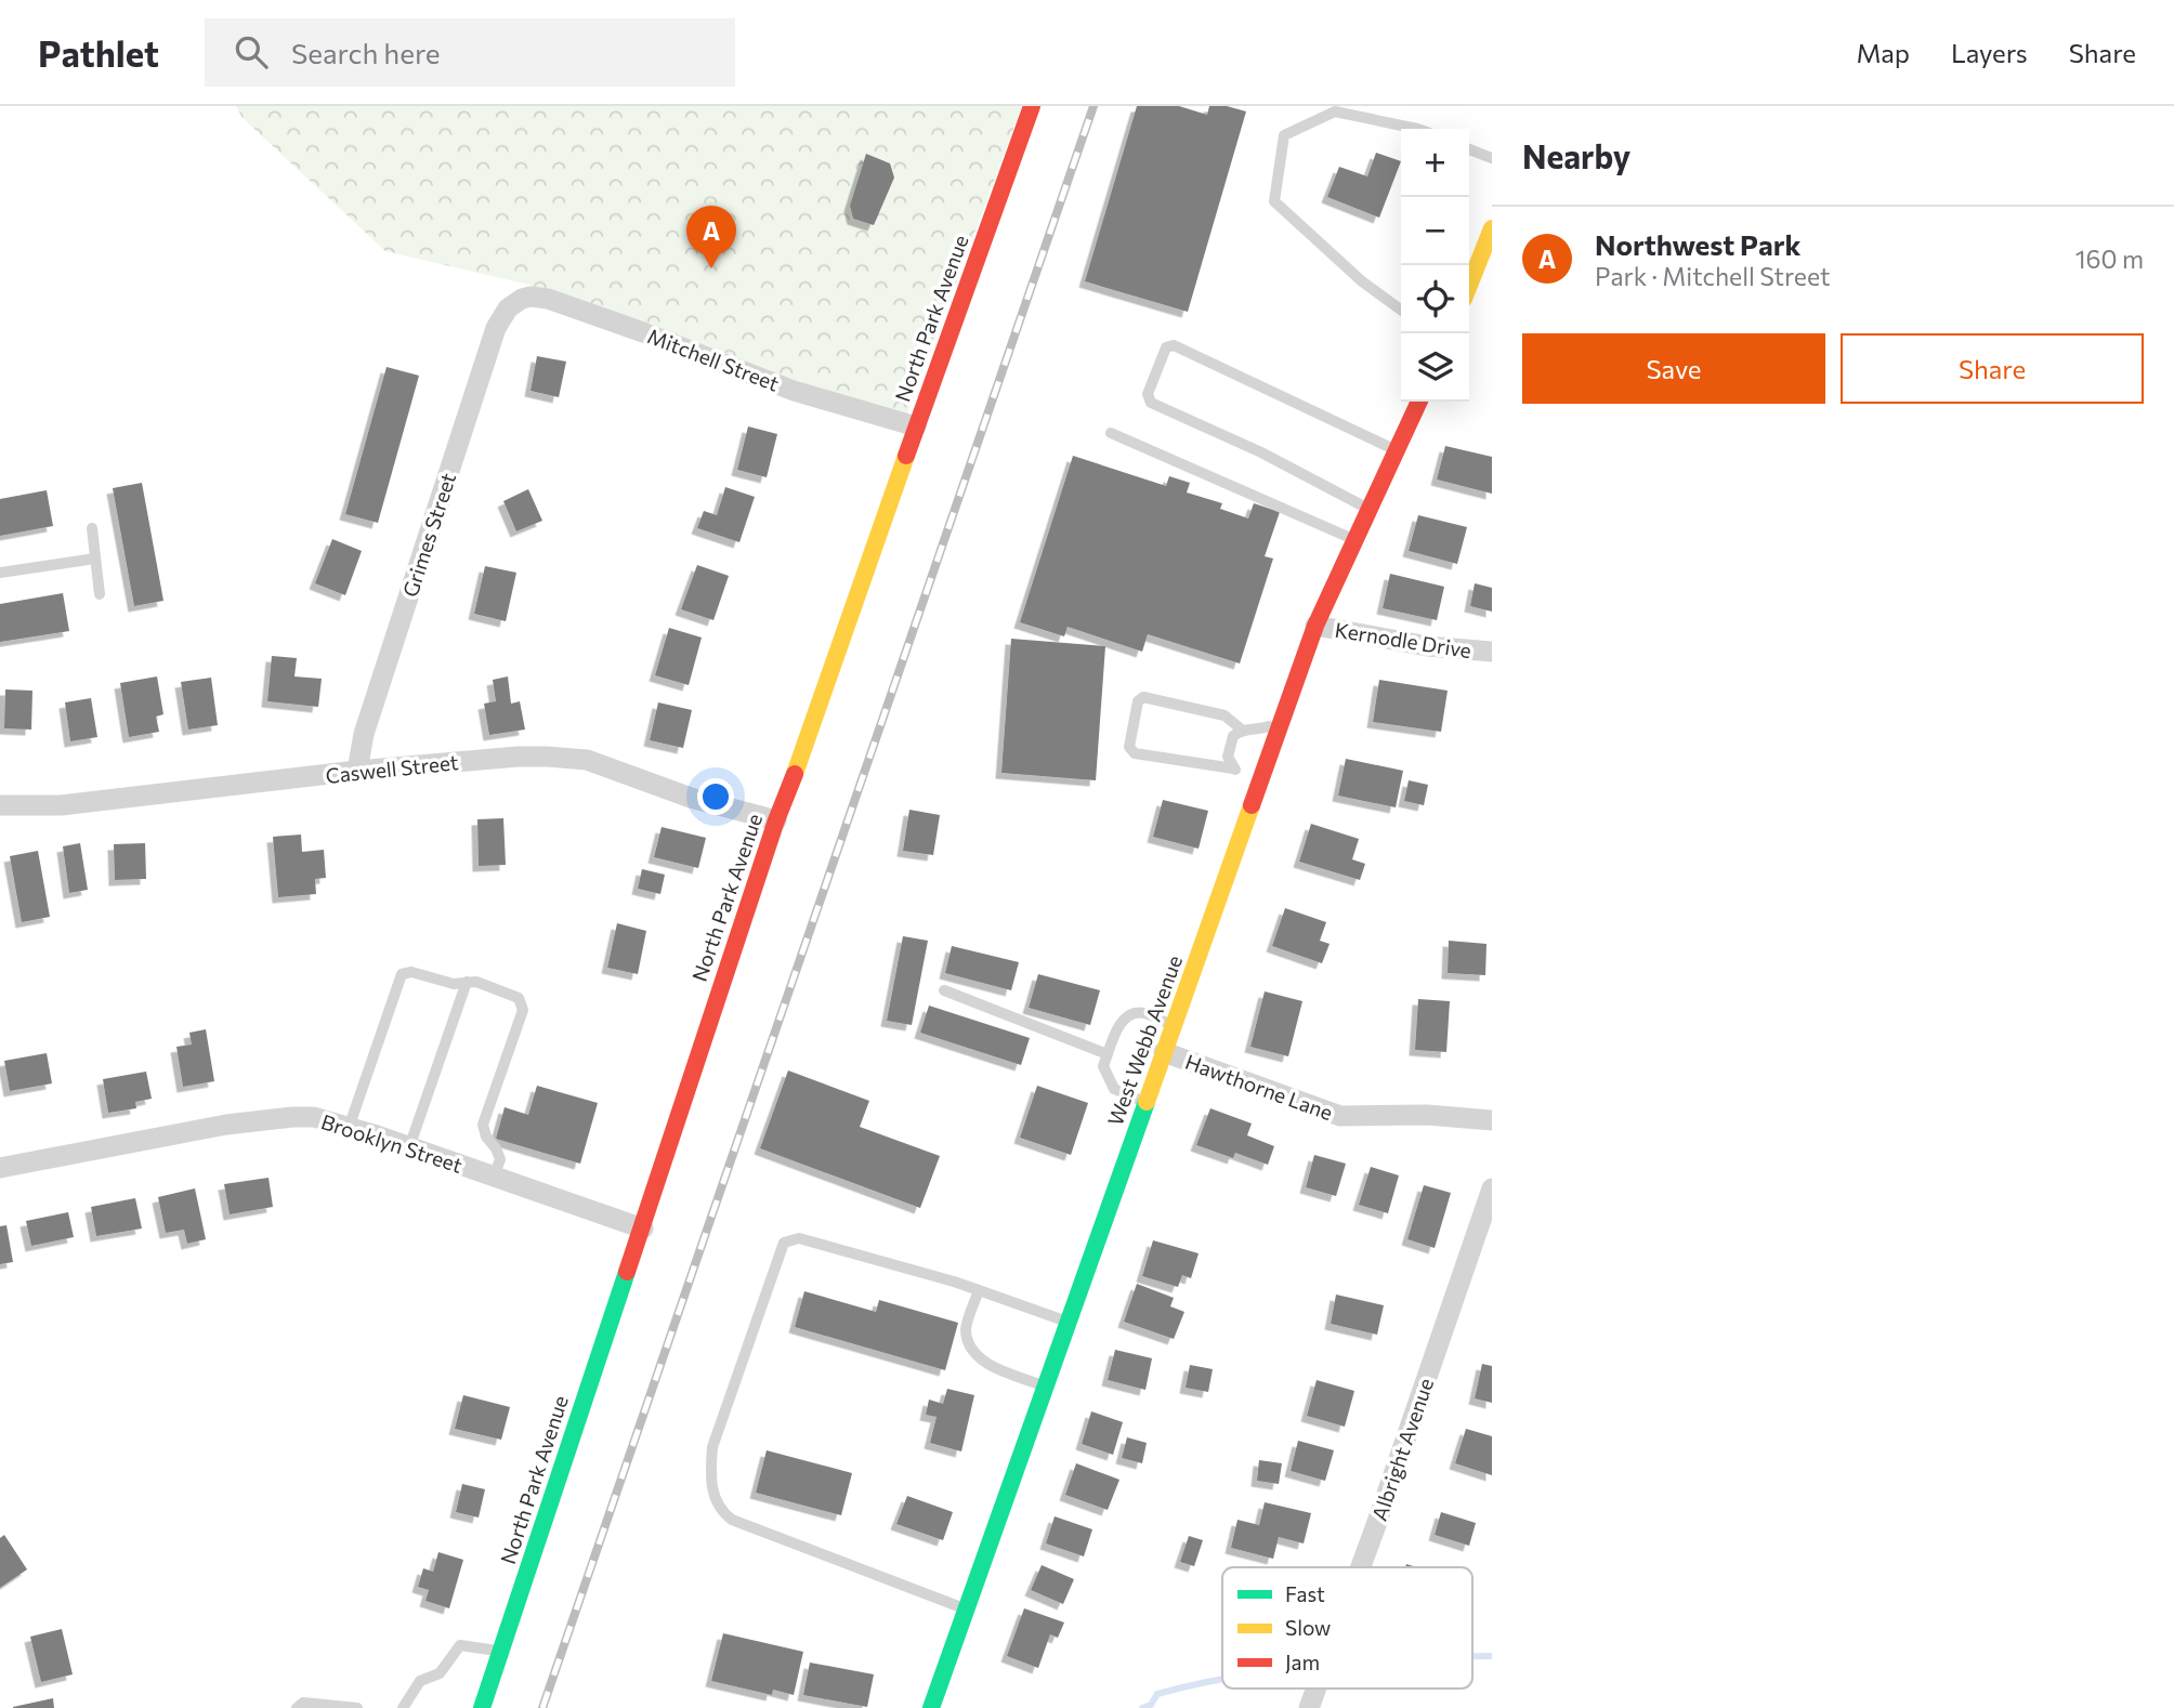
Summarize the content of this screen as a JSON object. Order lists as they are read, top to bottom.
{
  "streets": {
    "main road": ["North Park Avenue", "West Webb Avenue"],
    "street": [
      "Mitchell Street",
      "Grimes Street",
      "Kernodle Drive",
      "Caswell Street",
      "Hawthorne Lane",
      "Brooklyn Street",
      "Albright Avenue"
    ]
  },
  "crossings": [
    ["North Park Avenue", "Mitchell Street"],
    ["North Park Avenue", "Caswell Street"],
    ["North Park Avenue", "Brooklyn Street"],
    ["Mitchell Street", "Grimes Street"],
    ["Grimes Street", "Caswell Street"],
    ["Kernodle Drive", "West Webb Avenue"],
    ["West Webb Avenue", "Hawthorne Lane"]
  ],
  "legend": ["Fast", "Slow", "Jam"],
  "page": {
    "header": "Pathlet",
    "search": "Search here",
    "nav": ["Map", "Layers", "Share"],
    "heading": "Nearby",
    "map_buttons": ["+", "−"],
    "list": [
      {
        "mark": "A",
        "name": "Northwest Park",
        "note": "Park · Mitchell Street",
        "value": "160 m"
      }
    ],
    "pins": "A",
    "buttons": ["Save", "Share"]
  }
}
